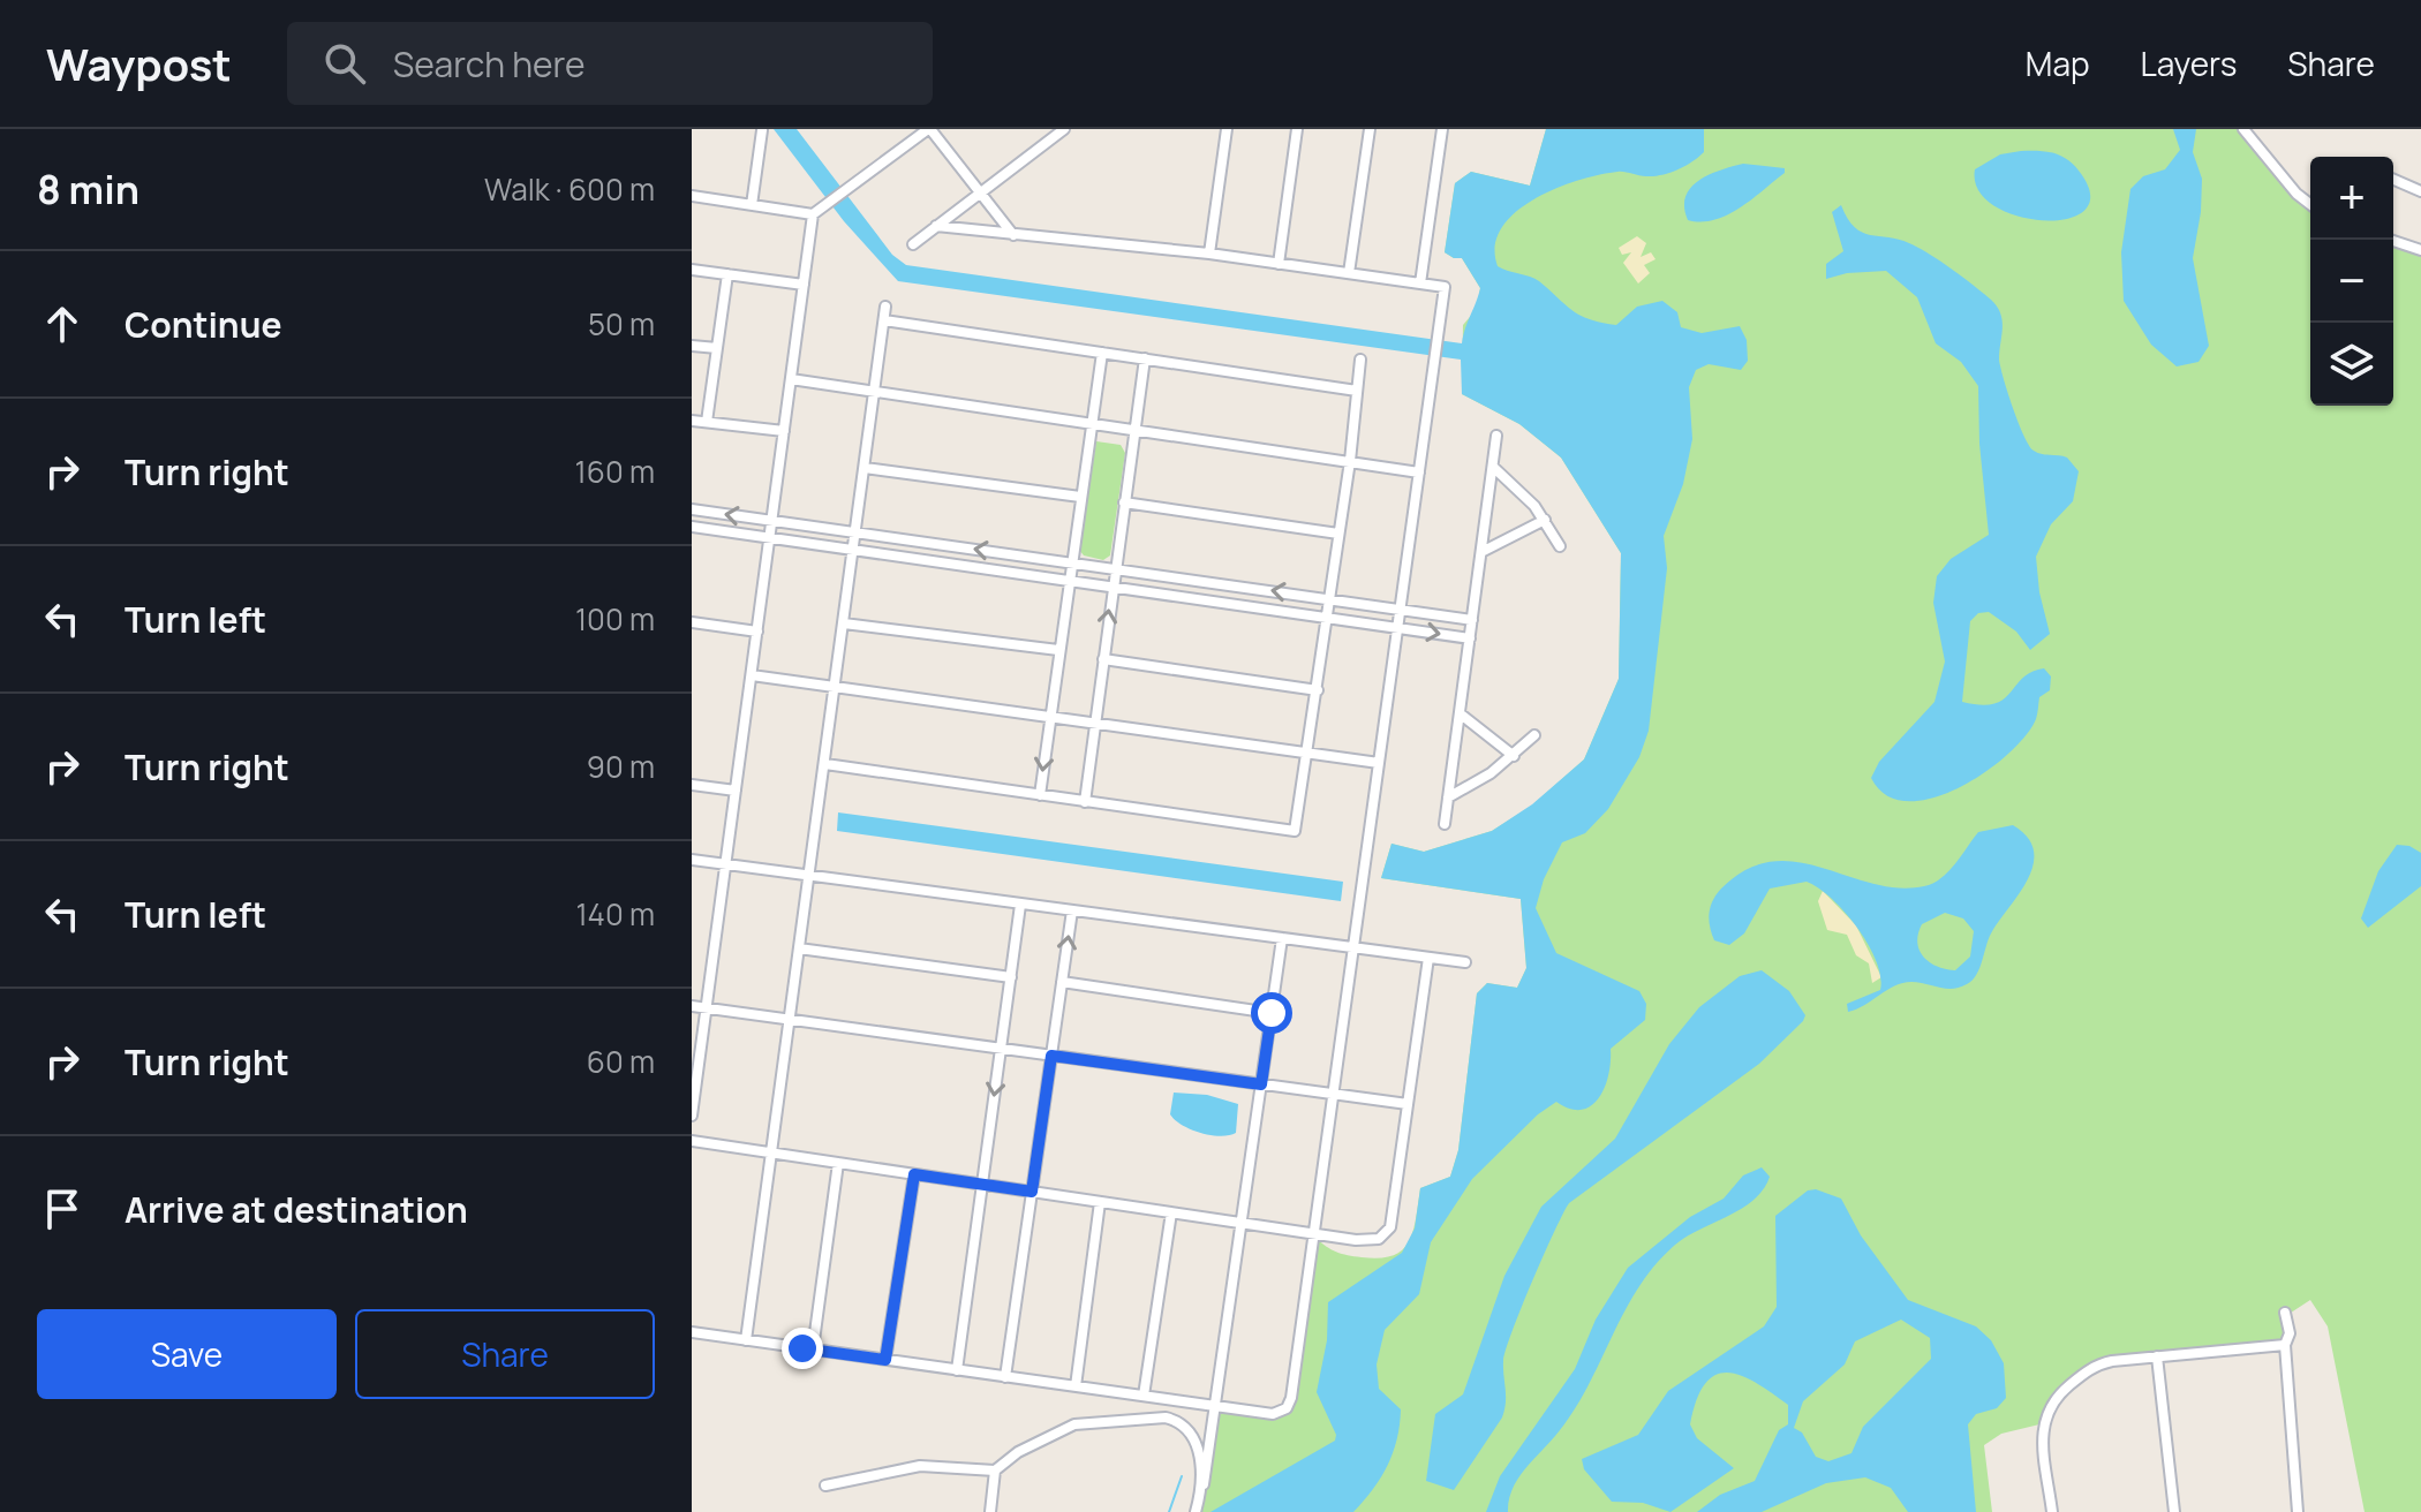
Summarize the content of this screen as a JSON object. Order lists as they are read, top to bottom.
{
  "page": {
    "header": "Waypost",
    "search": "Search here",
    "nav": ["Map", "Layers", "Share"],
    "heading": ["8 min", "Walk · 600 m"],
    "map_buttons": ["+", "−"],
    "list": [
      ["Continue", "50 m"],
      ["Turn right", "160 m"],
      ["Turn left", "100 m"],
      ["Turn right", "90 m"],
      ["Turn left", "140 m"],
      ["Turn right", "60 m"],
      "Arrive at destination"
    ],
    "buttons": ["Save", "Share"]
  }
}
